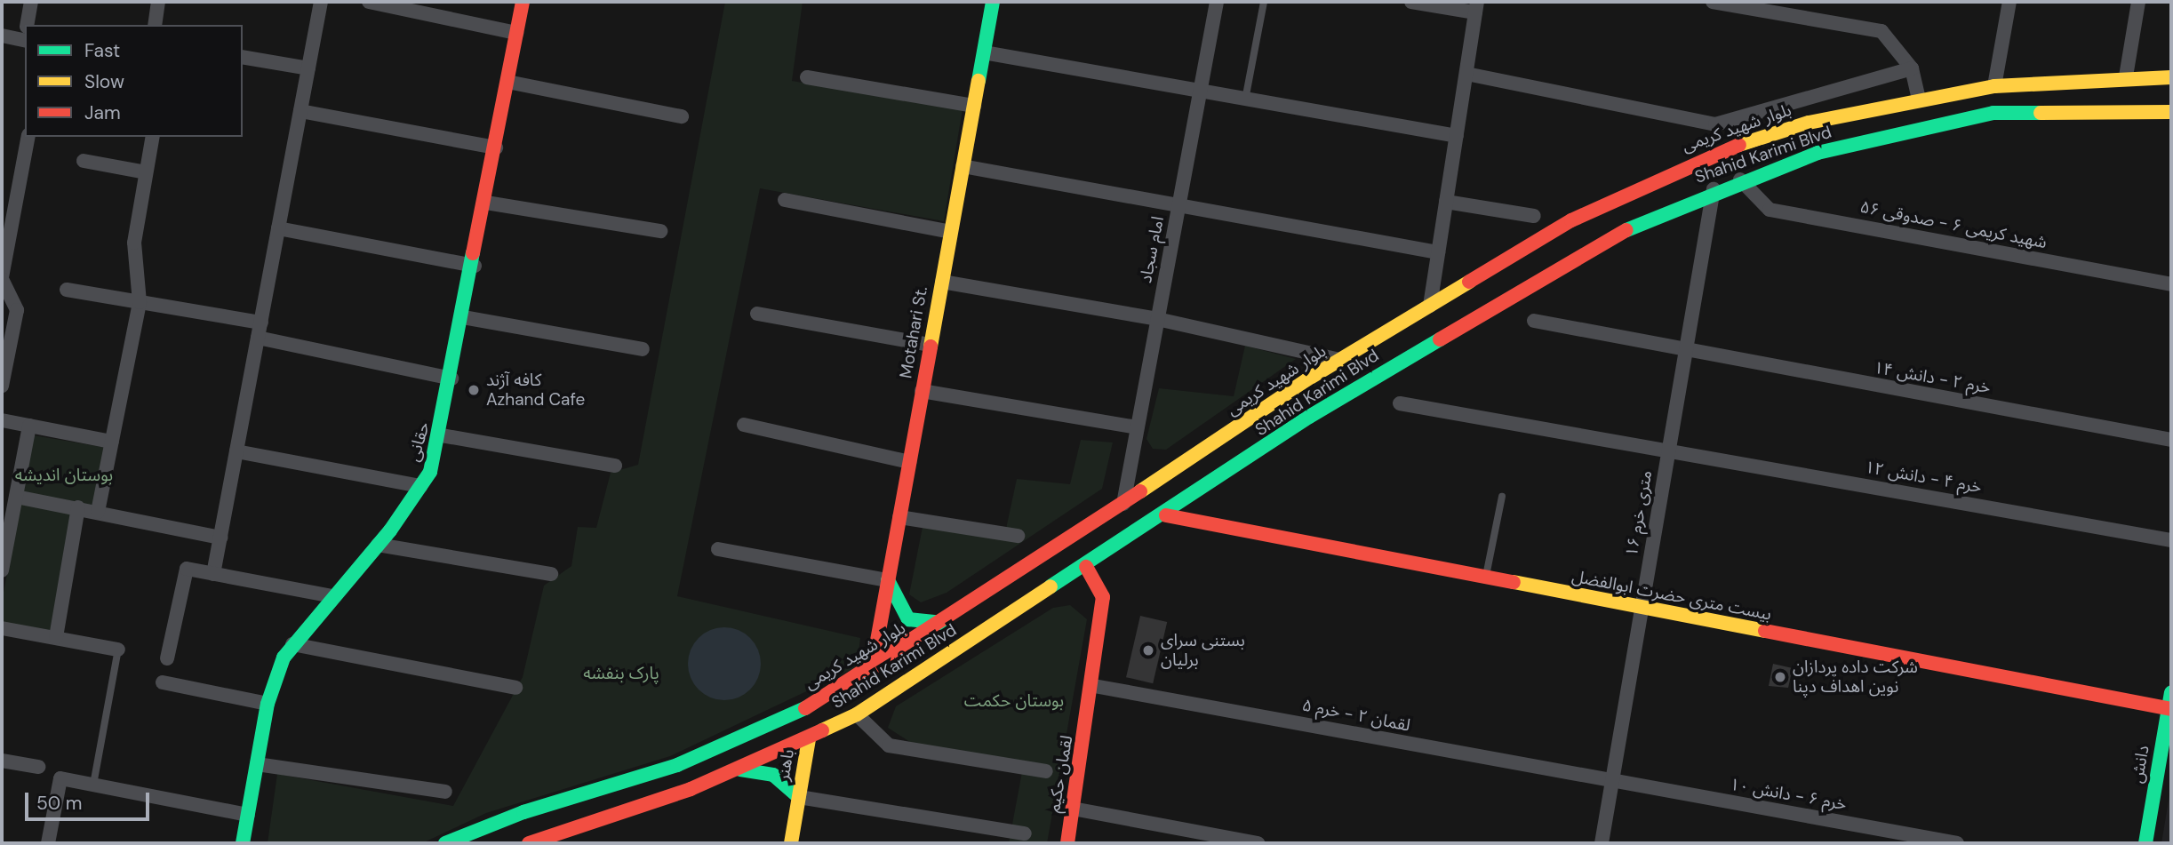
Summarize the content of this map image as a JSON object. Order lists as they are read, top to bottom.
{
  "streets": {
    "main road": [
      "بلوار شهید کریمی",
      "Shahid Karimi Blvd",
      "Motahari St.",
      "حقانی",
      "بیست متری حضرت ابوالفضل",
      "دانش",
      "باهنر",
      "لقمان حکیم"
    ],
    "street": [
      "شهید کریمی ۶ - صدوقی ۵۶",
      "امام سجاد",
      "خرم ۲ - دانش ۱۴",
      "خرم ۴ - دانش ۱۲",
      "۱۶ متری خرم",
      "لقمان ۲ - خرم ۵",
      "خرم ۶ - دانش ۱۰"
    ]
  },
  "crossings": [
    ["بلوار شهید کریمی", "امام سجاد"],
    ["بلوار شهید کریمی", "Motahari St."],
    ["Shahid Karimi Blvd", "شهید کریمی ۶ - صدوقی ۵۶"],
    ["Shahid Karimi Blvd", "۱۶ متری خرم"],
    ["Shahid Karimi Blvd", "بیست متری حضرت ابوالفضل"],
    ["Shahid Karimi Blvd", "باهنر"],
    ["Shahid Karimi Blvd", "لقمان حکیم"],
    ["خرم ۲ - دانش ۱۴", "۱۶ متری خرم"],
    ["خرم ۴ - دانش ۱۲", "۱۶ متری خرم"],
    ["۱۶ متری خرم", "بیست متری حضرت ابوالفضل"],
    ["۱۶ متری خرم", "لقمان ۲ - خرم ۵"],
    ["۱۶ متری خرم", "خرم ۶ - دانش ۱۰"],
    ["بیست متری حضرت ابوالفضل", "دانش"],
    ["لقمان ۲ - خرم ۵", "لقمان حکیم"],
    ["لقمان ۲ - خرم ۵", "خرم ۶ - دانش ۱۰"]
  ],
  "parks": ["بوستان اندیشه", "پارک بنفشه", "بوستان حکمت"],
  "places": ["کافه آژند Azhand Cafe", "بستنی سرای برلیان", "شرکت داده پردازان نوین اهداف دپنا"],
  "legend": ["Fast", "Slow", "Jam"],
  "scale_bar": "50 m"
}
